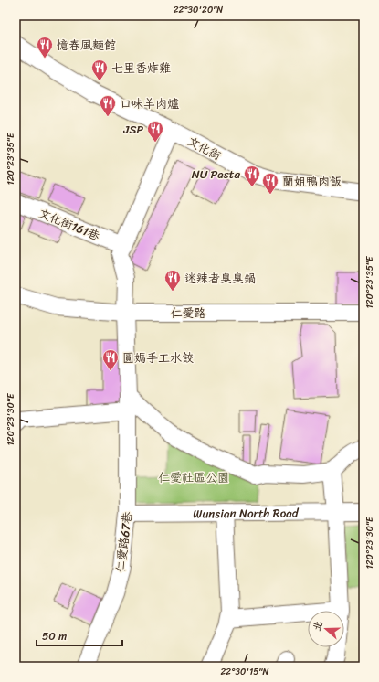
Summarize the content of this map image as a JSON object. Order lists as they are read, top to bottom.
{
  "streets": {
    "street": [
      "文化街",
      "文化街161巷",
      "仁愛路",
      "Wunsian North Road",
      "仁愛路67巷"
    ]
  },
  "crossings": [
    ["仁愛路", "仁愛路67巷"],
    ["Wunsian North Road", "仁愛路67巷"]
  ],
  "parks": ["仁愛社區公園"],
  "places": {
    "restaurant": [
      "憶春風麵館",
      "七里香炸雞",
      "口味羊肉爐",
      "JSP",
      "NU Pasta",
      "蘭姐鴨肉飯",
      "迷辣者臭臭鍋",
      "圓媽手工水餃"
    ]
  },
  "scale_bar": "50 m",
  "north": "left",
  "coordinates": [
    "22°30'20\"N",
    "120°23'35\"E",
    "120°23'30\"E",
    "22°30'15\"N"
  ]
}
